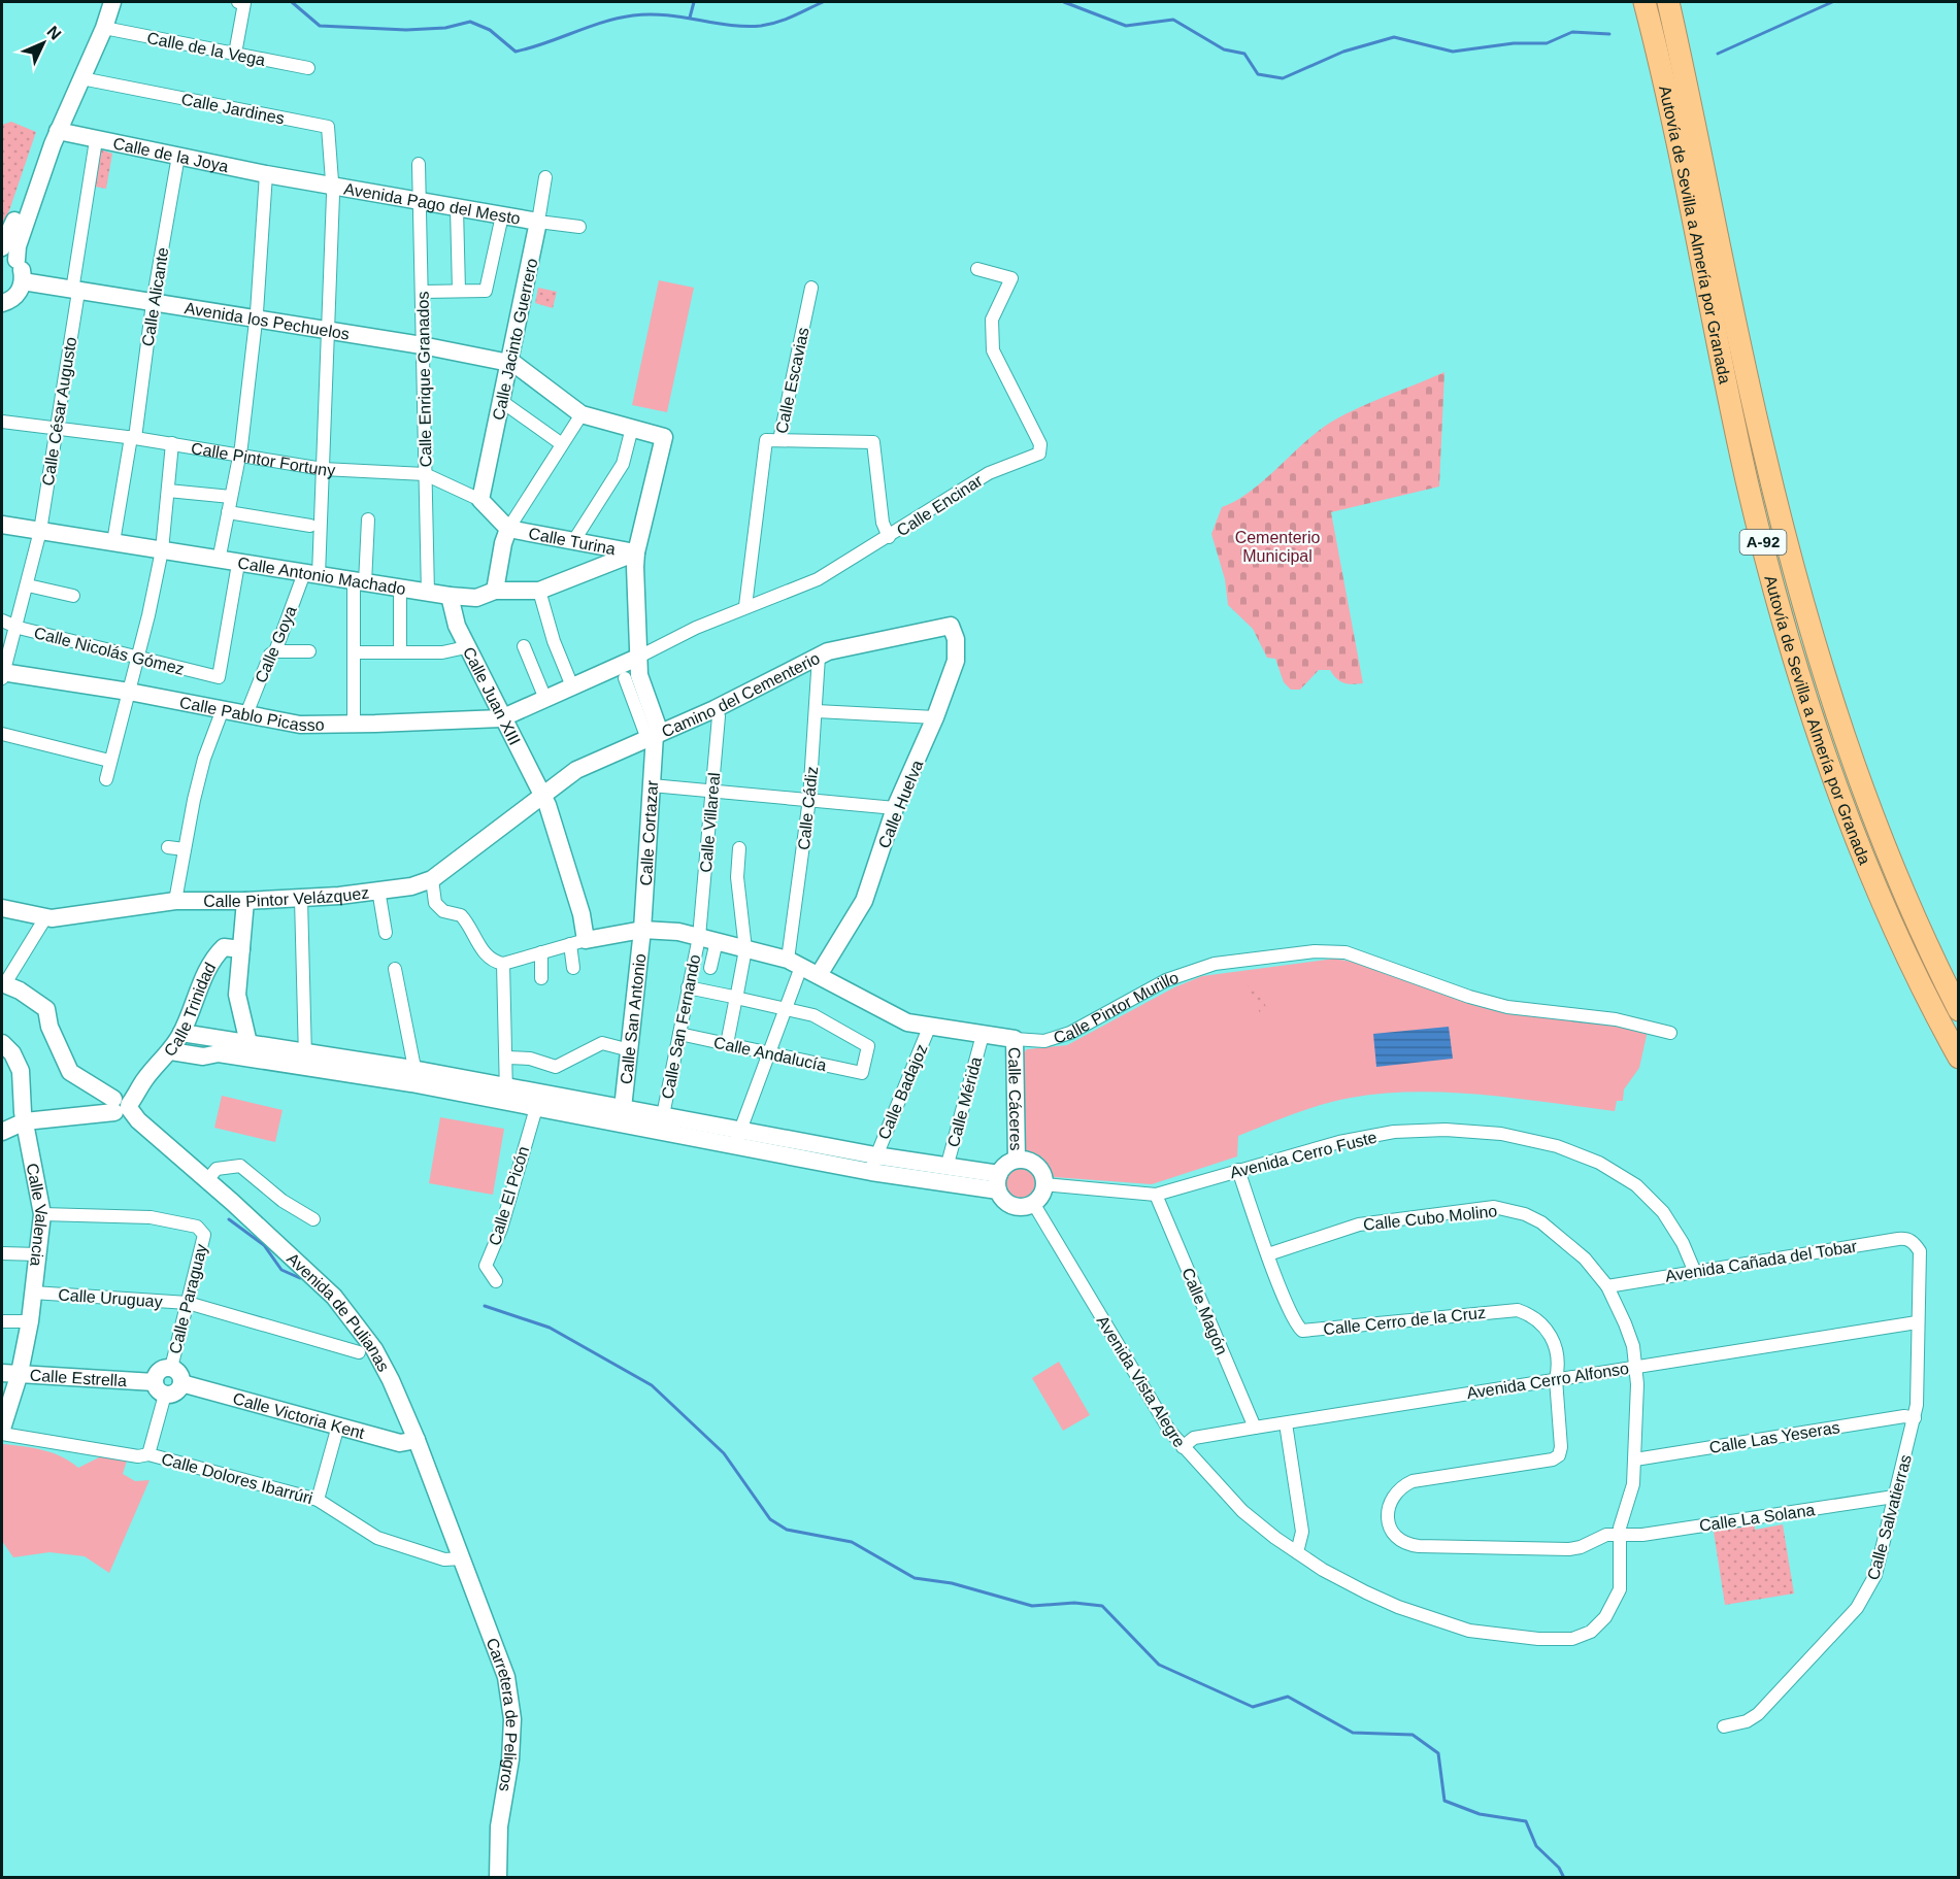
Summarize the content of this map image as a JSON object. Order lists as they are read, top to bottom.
{
  "streets": {
    "highway": ["Autovía de Sevilla a Almería por Granada", "A-92"],
    "street": [
      "Calle de la Vega",
      "Calle Jardines",
      "Calle de la Joya",
      "Avenida Pago del Mesto",
      "Calle Alicante",
      "Avenida los Pechuelos",
      "Calle Jacinto Guerrero",
      "Calle Enrique Granados",
      "Calle Escavias",
      "Calle César Augusto",
      "Calle Pintor Fortuny",
      "Calle Encinar",
      "Calle Turina",
      "Calle Antonio Machado",
      "Calle Goya",
      "Calle Nicolás Gómez",
      "Camino del Cementerio",
      "Calle Juan XIII",
      "Calle Pablo Picasso",
      "Calle Huelva",
      "Calle Cádiz",
      "Calle Villareal",
      "Calle Cortazar",
      "Calle Pintor Velázquez",
      "Calle Pintor Murillo",
      "Calle Trinidad",
      "Calle San Antonio",
      "Calle San Fernando",
      "Calle Andalucía",
      "Calle Badajoz",
      "Calle Cáceres",
      "Calle Mérida",
      "Avenida Cerro Fuste",
      "Calle El Picón",
      "Calle Valencia",
      "Calle Cubo Molino",
      "Avenida Cañada del Tobar",
      "Calle Uruguay",
      "Calle Paraguay",
      "Calle Magón",
      "Avenida de Pulianas",
      "Calle Cerro de la Cruz",
      "Calle Estrella",
      "Avenida Cerro Alfonso",
      "Avenida Vista Alegre",
      "Calle Victoria Kent",
      "Calle Las Yeseras",
      "Calle Dolores Ibarrúri",
      "Calle La Solana",
      "Calle Salvatierras",
      "Carretera de Peligros"
    ]
  },
  "crossings": [
    ["Calle Jardines", "Avenida Pago del Mesto"],
    ["Calle Jardines", "Calle Goya"],
    ["Calle de la Joya", "Avenida Pago del Mesto"],
    ["Calle de la Joya", "Calle Alicante"],
    ["Calle de la Joya", "Calle César Augusto"],
    ["Avenida Pago del Mesto", "Calle Jacinto Guerrero"],
    ["Avenida Pago del Mesto", "Calle Enrique Granados"],
    ["Avenida Pago del Mesto", "Calle Goya"],
    ["Calle Alicante", "Avenida los Pechuelos"],
    ["Calle Alicante", "Calle Pintor Fortuny"],
    ["Calle Alicante", "Calle Antonio Machado"],
    ["Avenida los Pechuelos", "Calle Jacinto Guerrero"],
    ["Avenida los Pechuelos", "Calle Enrique Granados"],
    ["Avenida los Pechuelos", "Calle César Augusto"],
    ["Avenida los Pechuelos", "Calle Goya"],
    ["Calle Jacinto Guerrero", "Calle Pintor Fortuny"],
    ["Calle Enrique Granados", "Calle Pintor Fortuny"],
    ["Calle Enrique Granados", "Calle Antonio Machado"],
    ["Calle Escavias", "Calle Encinar"],
    ["Calle César Augusto", "Calle Pintor Fortuny"],
    ["Calle César Augusto", "Calle Antonio Machado"],
    ["Calle César Augusto", "Calle Nicolás Gómez"],
    ["Calle César Augusto", "Calle Pablo Picasso"],
    ["Calle Pintor Fortuny", "Calle Turina"],
    ["Calle Pintor Fortuny", "Calle Goya"],
    ["Calle Turina", "Calle Antonio Machado"],
    ["Calle Antonio Machado", "Calle Goya"],
    ["Calle Antonio Machado", "Calle Nicolás Gómez"],
    ["Calle Antonio Machado", "Calle Juan XIII"],
    ["Calle Goya", "Calle Pablo Picasso"],
    ["Camino del Cementerio", "Calle Juan XIII"],
    ["Camino del Cementerio", "Calle Huelva"],
    ["Camino del Cementerio", "Calle Cádiz"],
    ["Camino del Cementerio", "Calle Villareal"],
    ["Camino del Cementerio", "Calle Cortazar"],
    ["Camino del Cementerio", "Calle Pintor Velázquez"],
    ["Calle Juan XIII", "Calle Pablo Picasso"],
    ["Calle Juan XIII", "Calle Pintor Velázquez"],
    ["Calle Juan XIII", "Calle Pintor Murillo"],
    ["Calle Huelva", "Calle Pintor Murillo"],
    ["Calle Cádiz", "Calle Pintor Murillo"],
    ["Calle Cádiz", "Calle Andalucía"],
    ["Calle Villareal", "Calle Pintor Murillo"],
    ["Calle Villareal", "Calle San Fernando"],
    ["Calle Cortazar", "Calle Pintor Murillo"],
    ["Calle Cortazar", "Calle San Antonio"],
    ["Calle Pintor Velázquez", "Calle Trinidad"],
    ["Calle Pintor Murillo", "Calle San Antonio"],
    ["Calle Pintor Murillo", "Calle San Fernando"],
    ["Calle Pintor Murillo", "Calle Badajoz"],
    ["Calle Pintor Murillo", "Calle Cáceres"],
    ["Calle Pintor Murillo", "Calle Mérida"],
    ["Calle Trinidad", "Calle Valencia"],
    ["Calle Trinidad", "Avenida de Pulianas"],
    ["Calle San Fernando", "Calle Andalucía"],
    ["Calle Cáceres", "Avenida Cerro Fuste"],
    ["Calle Cáceres", "Avenida Vista Alegre"],
    ["Avenida Cerro Fuste", "Avenida Cañada del Tobar"],
    ["Avenida Cerro Fuste", "Calle Magón"],
    ["Avenida Cerro Fuste", "Calle Cerro de la Cruz"],
    ["Avenida Cerro Fuste", "Avenida Vista Alegre"],
    ["Calle Valencia", "Calle Uruguay"],
    ["Calle Valencia", "Calle Paraguay"],
    ["Calle Valencia", "Calle Estrella"],
    ["Calle Cubo Molino", "Avenida Cañada del Tobar"],
    ["Calle Cubo Molino", "Calle Cerro de la Cruz"],
    ["Calle Cubo Molino", "Avenida Cerro Alfonso"],
    ["Calle Cubo Molino", "Avenida Vista Alegre"],
    ["Calle Cubo Molino", "Calle Las Yeseras"],
    ["Calle Cubo Molino", "Calle La Solana"],
    ["Avenida Cañada del Tobar", "Calle Salvatierras"],
    ["Calle Uruguay", "Calle Paraguay"],
    ["Calle Paraguay", "Calle Estrella"],
    ["Calle Paraguay", "Calle Victoria Kent"],
    ["Calle Magón", "Avenida Cerro Alfonso"],
    ["Avenida de Pulianas", "Calle Victoria Kent"],
    ["Avenida de Pulianas", "Calle Dolores Ibarrúri"],
    ["Avenida de Pulianas", "Carretera de Peligros"],
    ["Calle Cerro de la Cruz", "Avenida Cerro Alfonso"],
    ["Calle Cerro de la Cruz", "Calle La Solana"],
    ["Calle Estrella", "Calle Victoria Kent"],
    ["Avenida Cerro Alfonso", "Avenida Vista Alegre"],
    ["Avenida Cerro Alfonso", "Calle La Solana"],
    ["Avenida Cerro Alfonso", "Calle Salvatierras"],
    ["Avenida Vista Alegre", "Calle La Solana"],
    ["Calle Las Yeseras", "Calle Salvatierras"],
    ["Calle Dolores Ibarrúri", "Carretera de Peligros"],
    ["Calle La Solana", "Calle Salvatierras"]
  ],
  "parks": ["Cementerio Municipal"],
  "north": "top right"
}
